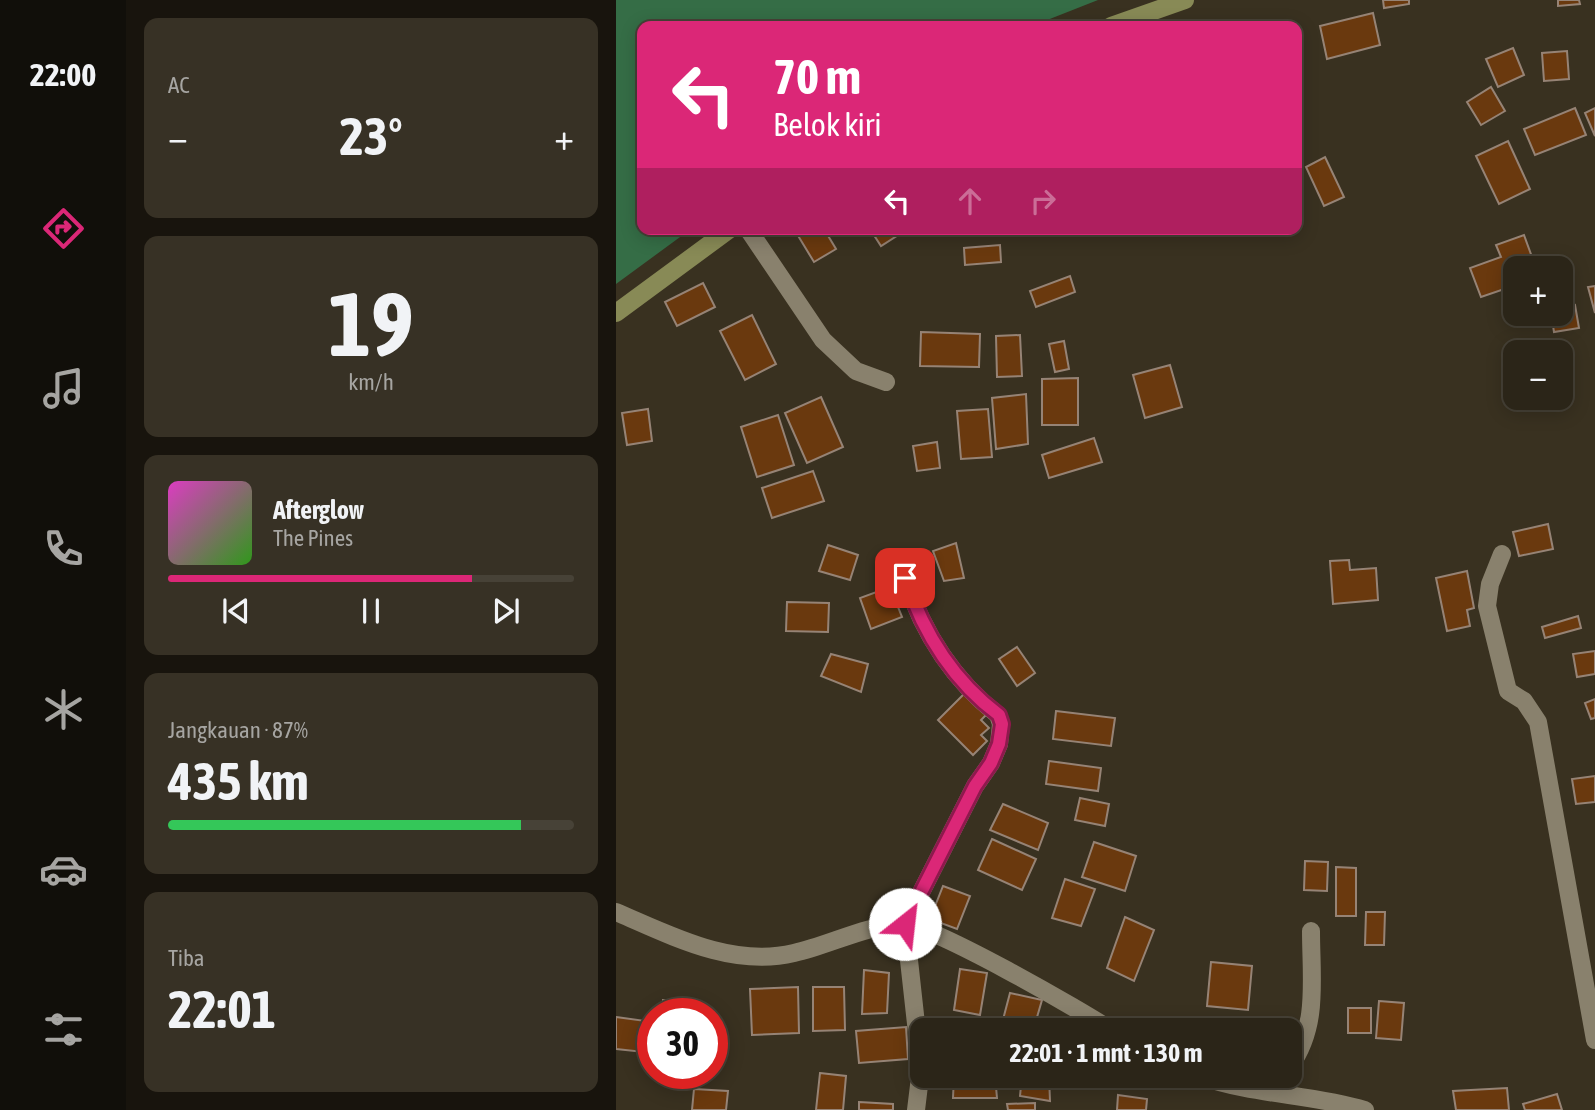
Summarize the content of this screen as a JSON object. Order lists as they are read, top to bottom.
{
  "page": {
    "tabs": "22:00",
    "tile": [
      "AC",
      ["19", "km/h"],
      ["Jangkauan · 87%", "435 km"],
      ["Tiba", "22:01"]
    ],
    "turn": ["70 m", "Belok kiri"],
    "heat": ["−", "23°", "+"],
    "map_buttons": ["+", "−"],
    "song": ["Afterglow", "The Pines"],
    "limit": "30",
    "trip": "22:01 · 1 mnt · 130 m"
  }
}
